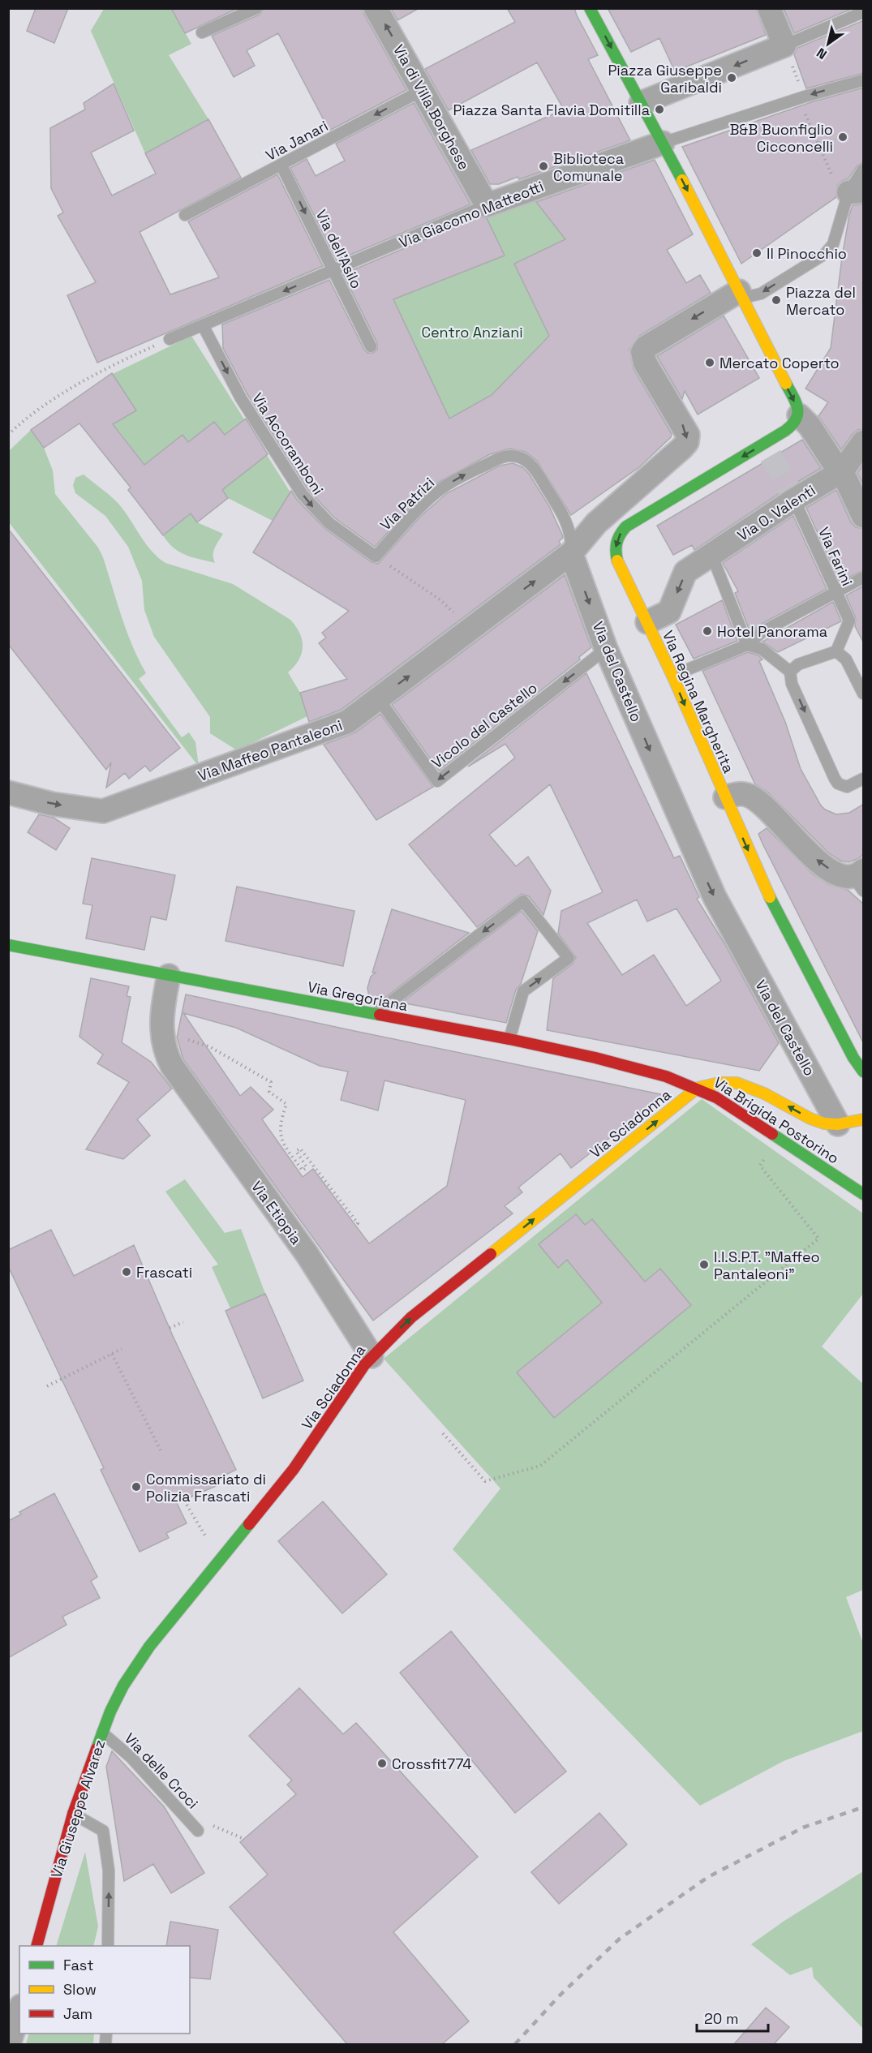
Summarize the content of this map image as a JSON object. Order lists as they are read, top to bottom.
{
  "streets": {
    "street": [
      "Via di Villa Borghese",
      "Via Giacomo Matteotti",
      "Via O. Valenti",
      "Via del Castello",
      "Via Regina Margherita",
      "Via Maffeo Pantaleoni",
      "Via Gregoriana",
      "Via Brigida Postorino",
      "Via Sciadonna",
      "Via Etiopia",
      "Via Giuseppe Alvarez"
    ],
    "lane": [
      "Via Janari",
      "Via dell'Asilo",
      "Via Accoramboni",
      "Via Patrizi",
      "Via Farini",
      "Vicolo del Castello",
      "Via delle Croci"
    ]
  },
  "crossings": [
    ["Via di Villa Borghese", "Via Janari"],
    ["Via di Villa Borghese", "Via Giacomo Matteotti"],
    ["Via Janari", "Via dell'Asilo"],
    ["Via Giacomo Matteotti", "Via dell'Asilo"],
    ["Via Giacomo Matteotti", "Via Accoramboni"],
    ["Via Accoramboni", "Via Patrizi"],
    ["Via Patrizi", "Via del Castello"],
    ["Via Patrizi", "Via Maffeo Pantaleoni"],
    ["Via O. Valenti", "Via Farini"],
    ["Via O. Valenti", "Via Regina Margherita"],
    ["Via del Castello", "Vicolo del Castello"],
    ["Via del Castello", "Via Maffeo Pantaleoni"],
    ["Vicolo del Castello", "Via Maffeo Pantaleoni"],
    ["Via Gregoriana", "Via Brigida Postorino"],
    ["Via Gregoriana", "Via Sciadonna"],
    ["Via Gregoriana", "Via Etiopia"],
    ["Via Brigida Postorino", "Via Sciadonna"],
    ["Via Sciadonna", "Via Etiopia"],
    ["Via Sciadonna", "Via Giuseppe Alvarez"],
    ["Via delle Croci", "Via Giuseppe Alvarez"]
  ],
  "one_way": [
    "Via di Villa Borghese",
    "Via Janari",
    "Via Giacomo Matteotti",
    "Via dell'Asilo",
    "Via Accoramboni",
    "Via O. Valenti",
    "Via del Castello",
    "Via Regina Margherita",
    "Via Maffeo Pantaleoni",
    "Via Sciadonna"
  ],
  "parks": ["Centro Anziani"],
  "places": [
    "Piazza Giuseppe Garibaldi",
    "Piazza Santa Flavia Domitilla",
    "B&B Buonfiglio Cicconcelli",
    "Biblioteca Comunale",
    "Il Pinocchio",
    "Piazza del Mercato",
    "Mercato Coperto",
    "Hotel Panorama",
    "I.I.S.P.T. \"Maffeo Pantaleoni\"",
    "Frascati",
    "Commissariato di Polizia Frascati",
    "Crossfit774"
  ],
  "legend": ["Fast", "Slow", "Jam"],
  "scale_bar": "20 m",
  "north": "bottom left"
}
